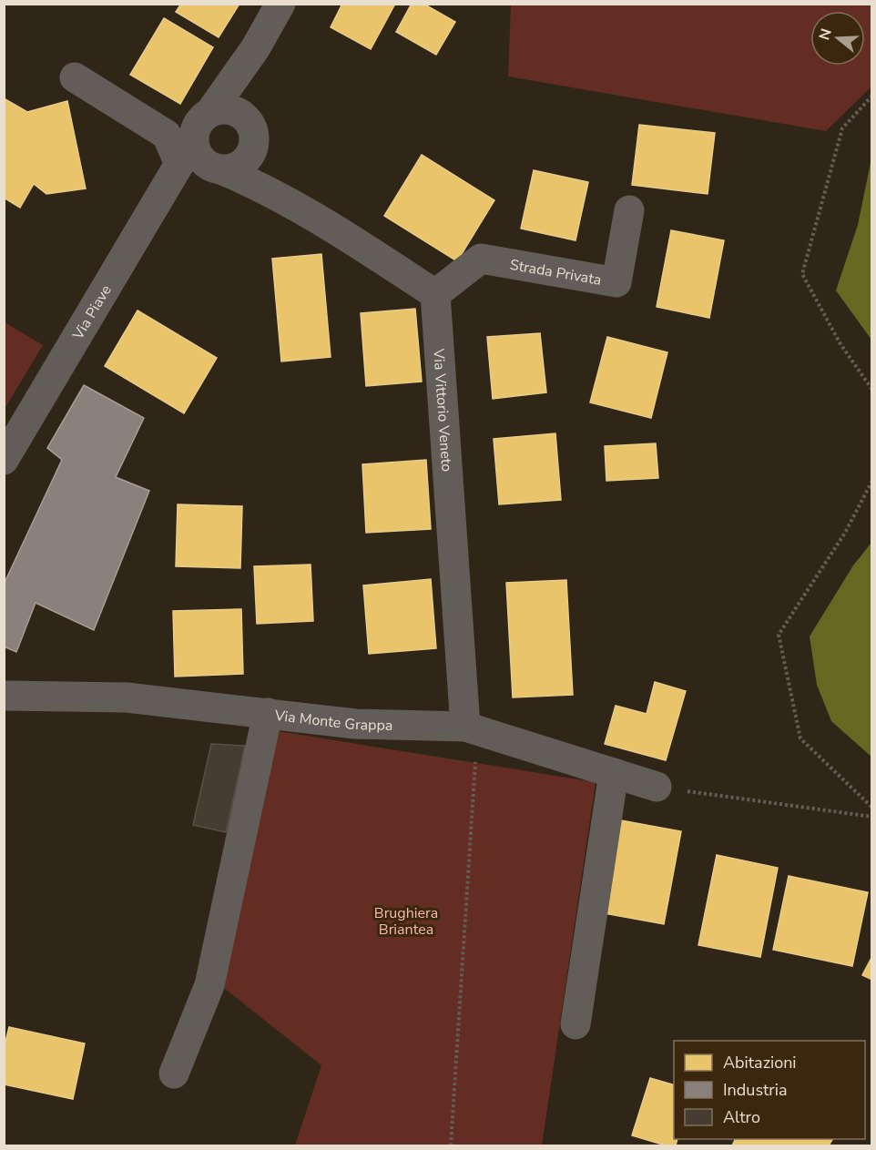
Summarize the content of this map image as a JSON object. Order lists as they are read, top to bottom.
{
  "streets": {
    "street": [
      "Strada Privata",
      "Via Piave",
      "Via Vittorio Veneto",
      "Via Monte Grappa"
    ]
  },
  "crossings": [
    ["Strada Privata", "Via Vittorio Veneto"],
    ["Via Vittorio Veneto", "Via Monte Grappa"]
  ],
  "parks": ["Brughiera Briantea"],
  "legend": ["Abitazioni", "Industria", "Altro"],
  "north": "left"
}
